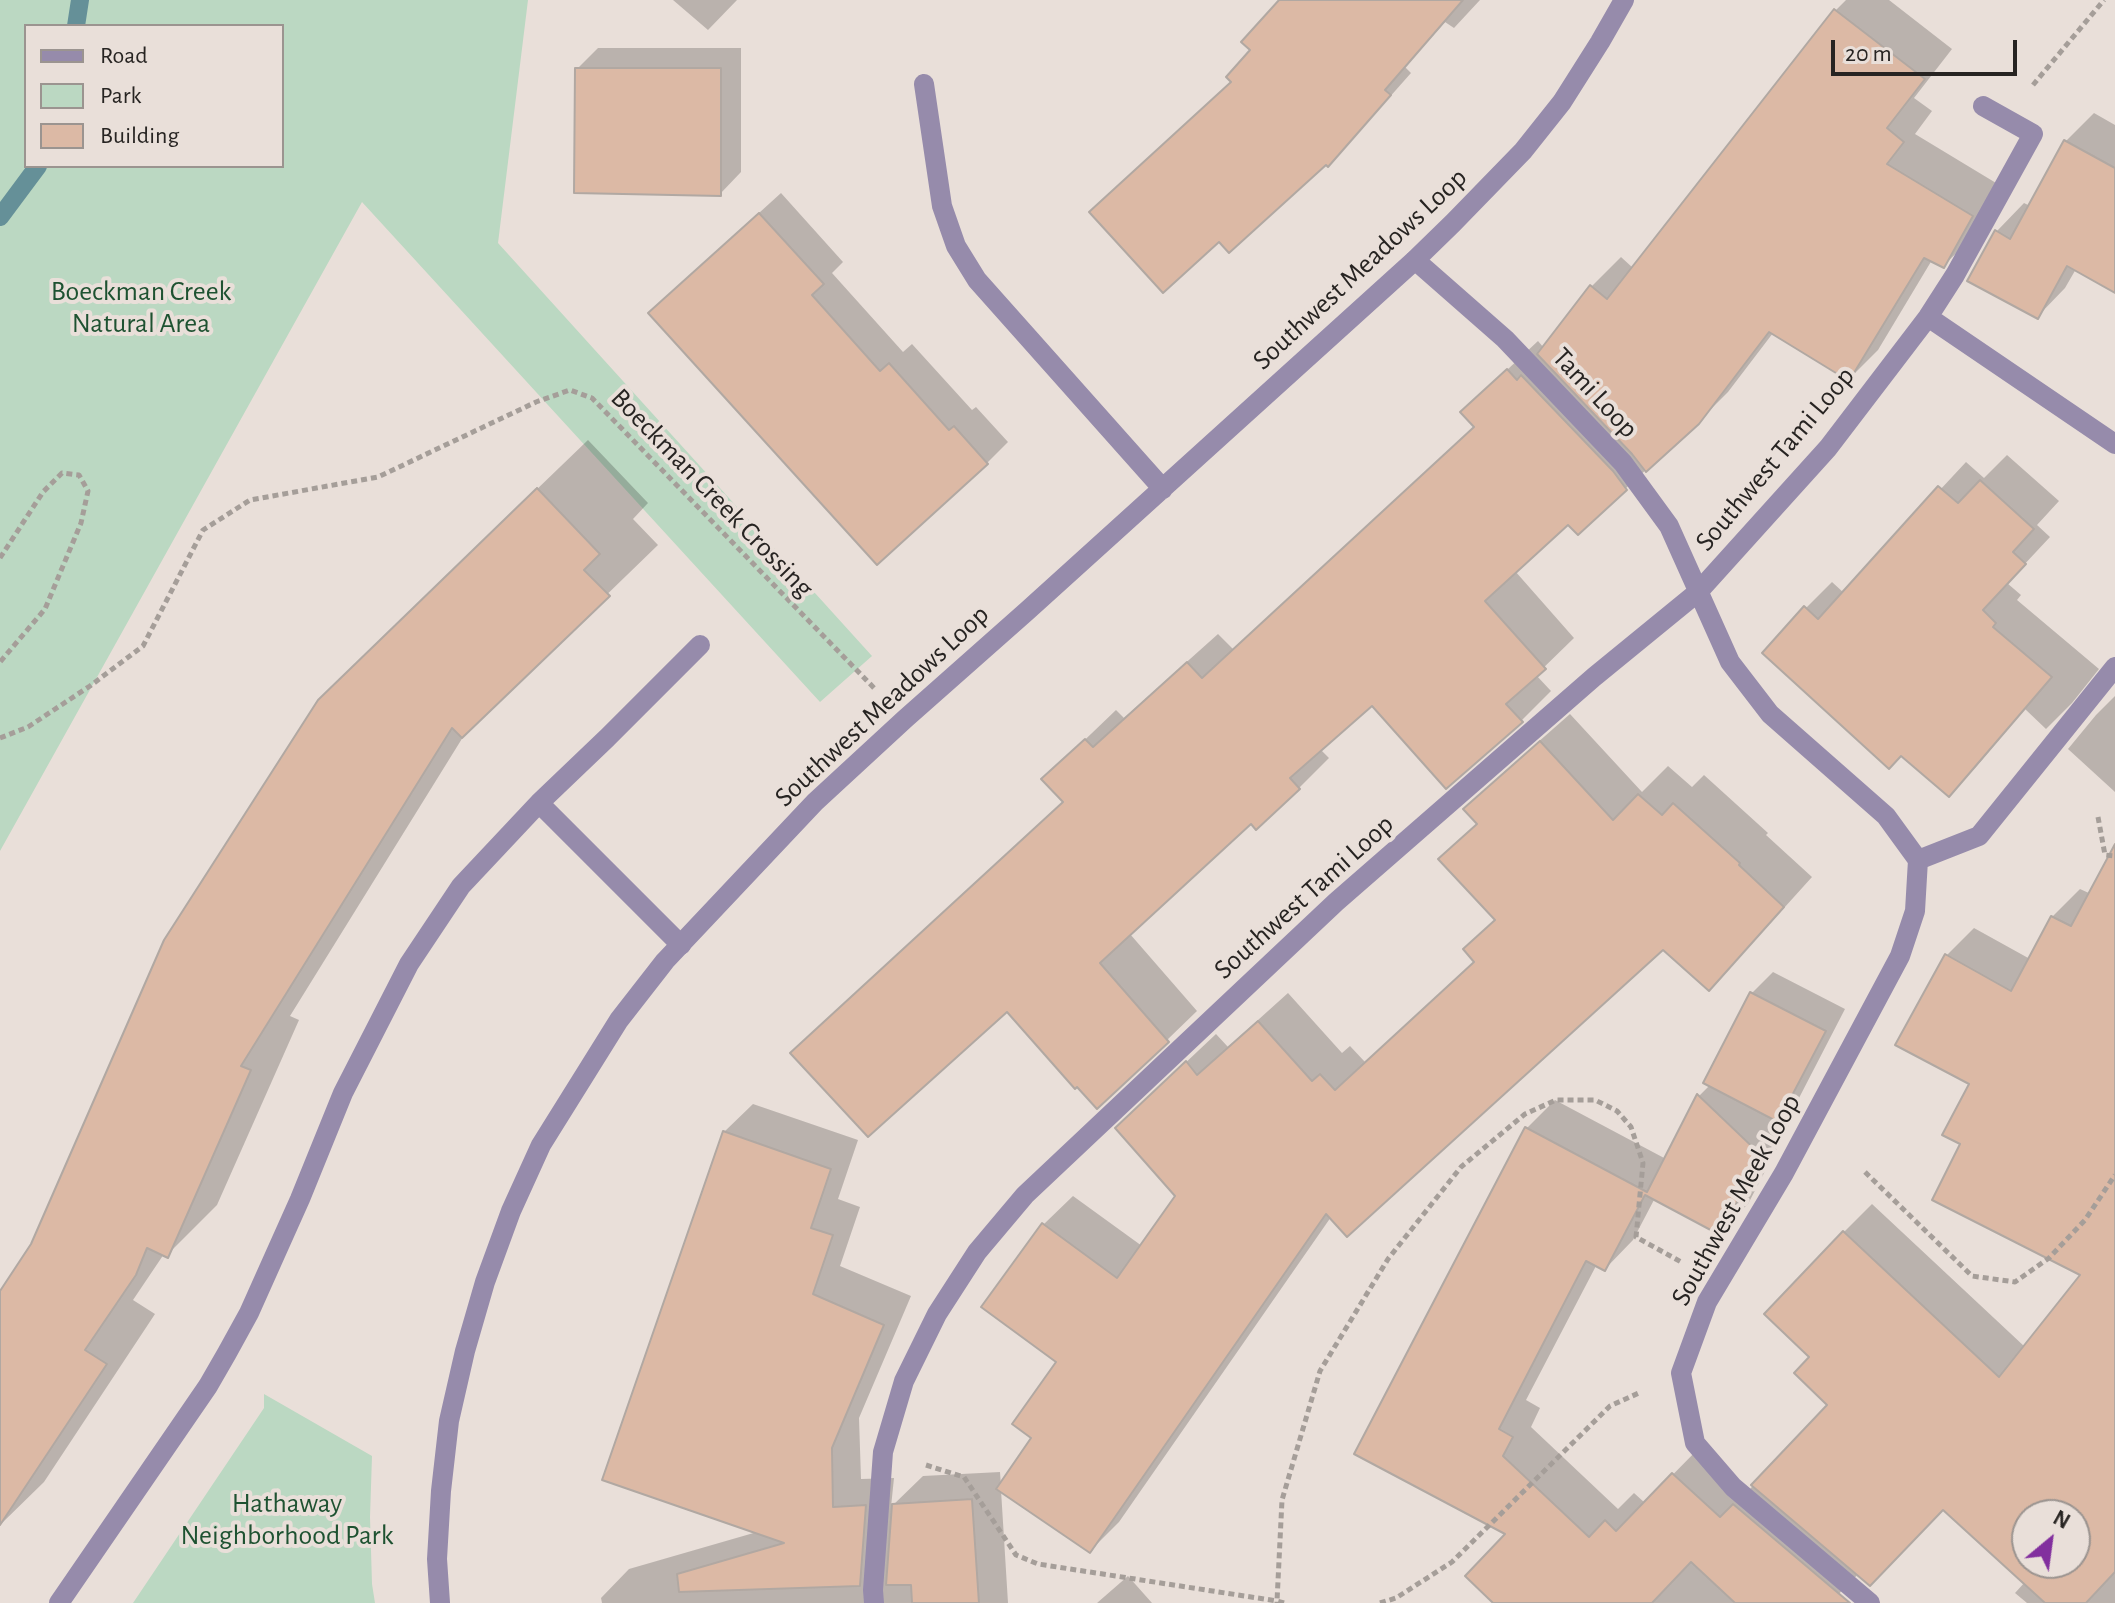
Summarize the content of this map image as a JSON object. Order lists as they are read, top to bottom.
{
  "streets": {
    "street": [
      "Southwest Meadows Loop",
      "Tami Loop",
      "Southwest Tami Loop",
      "Southwest Meek Loop"
    ],
    "path": ["Boeckman Creek Crossing"]
  },
  "crossings": [
    ["Southwest Meadows Loop", "Tami Loop"],
    ["Southwest Meadows Loop", "Boeckman Creek Crossing"],
    ["Tami Loop", "Southwest Tami Loop"],
    ["Tami Loop", "Southwest Meek Loop"]
  ],
  "parks": ["Boeckman Creek Natural Area", "Hathaway Neighborhood Park"],
  "legend": ["Road", "Park", "Building"],
  "scale_bar": "20 m",
  "north": "top right"
}
